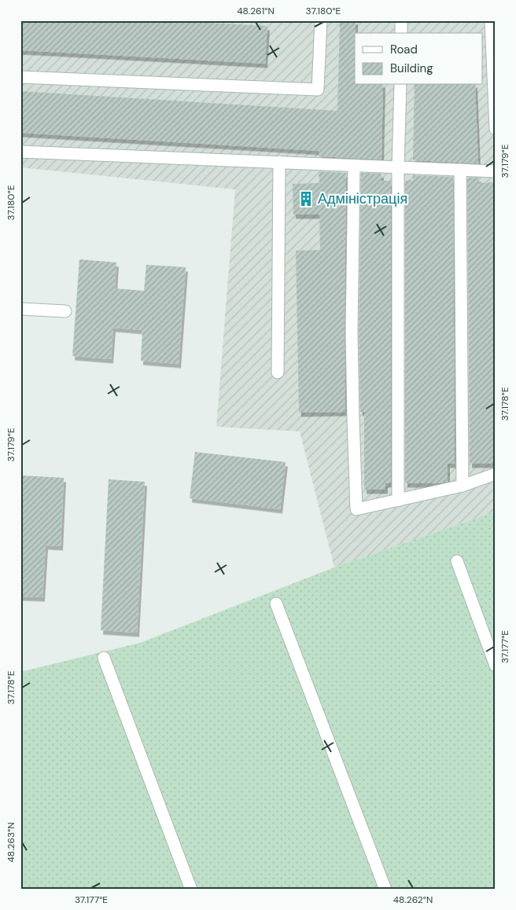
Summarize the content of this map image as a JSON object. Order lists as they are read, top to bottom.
{
  "places": {
    "building": ["Адміністрація"]
  },
  "legend": ["Road", "Building"],
  "coordinates": [
    "48.261°N",
    "37.180°E",
    "37.179°E",
    "37.178°E",
    "37.177°E",
    "48.263°N",
    "48.262°N"
  ]
}
